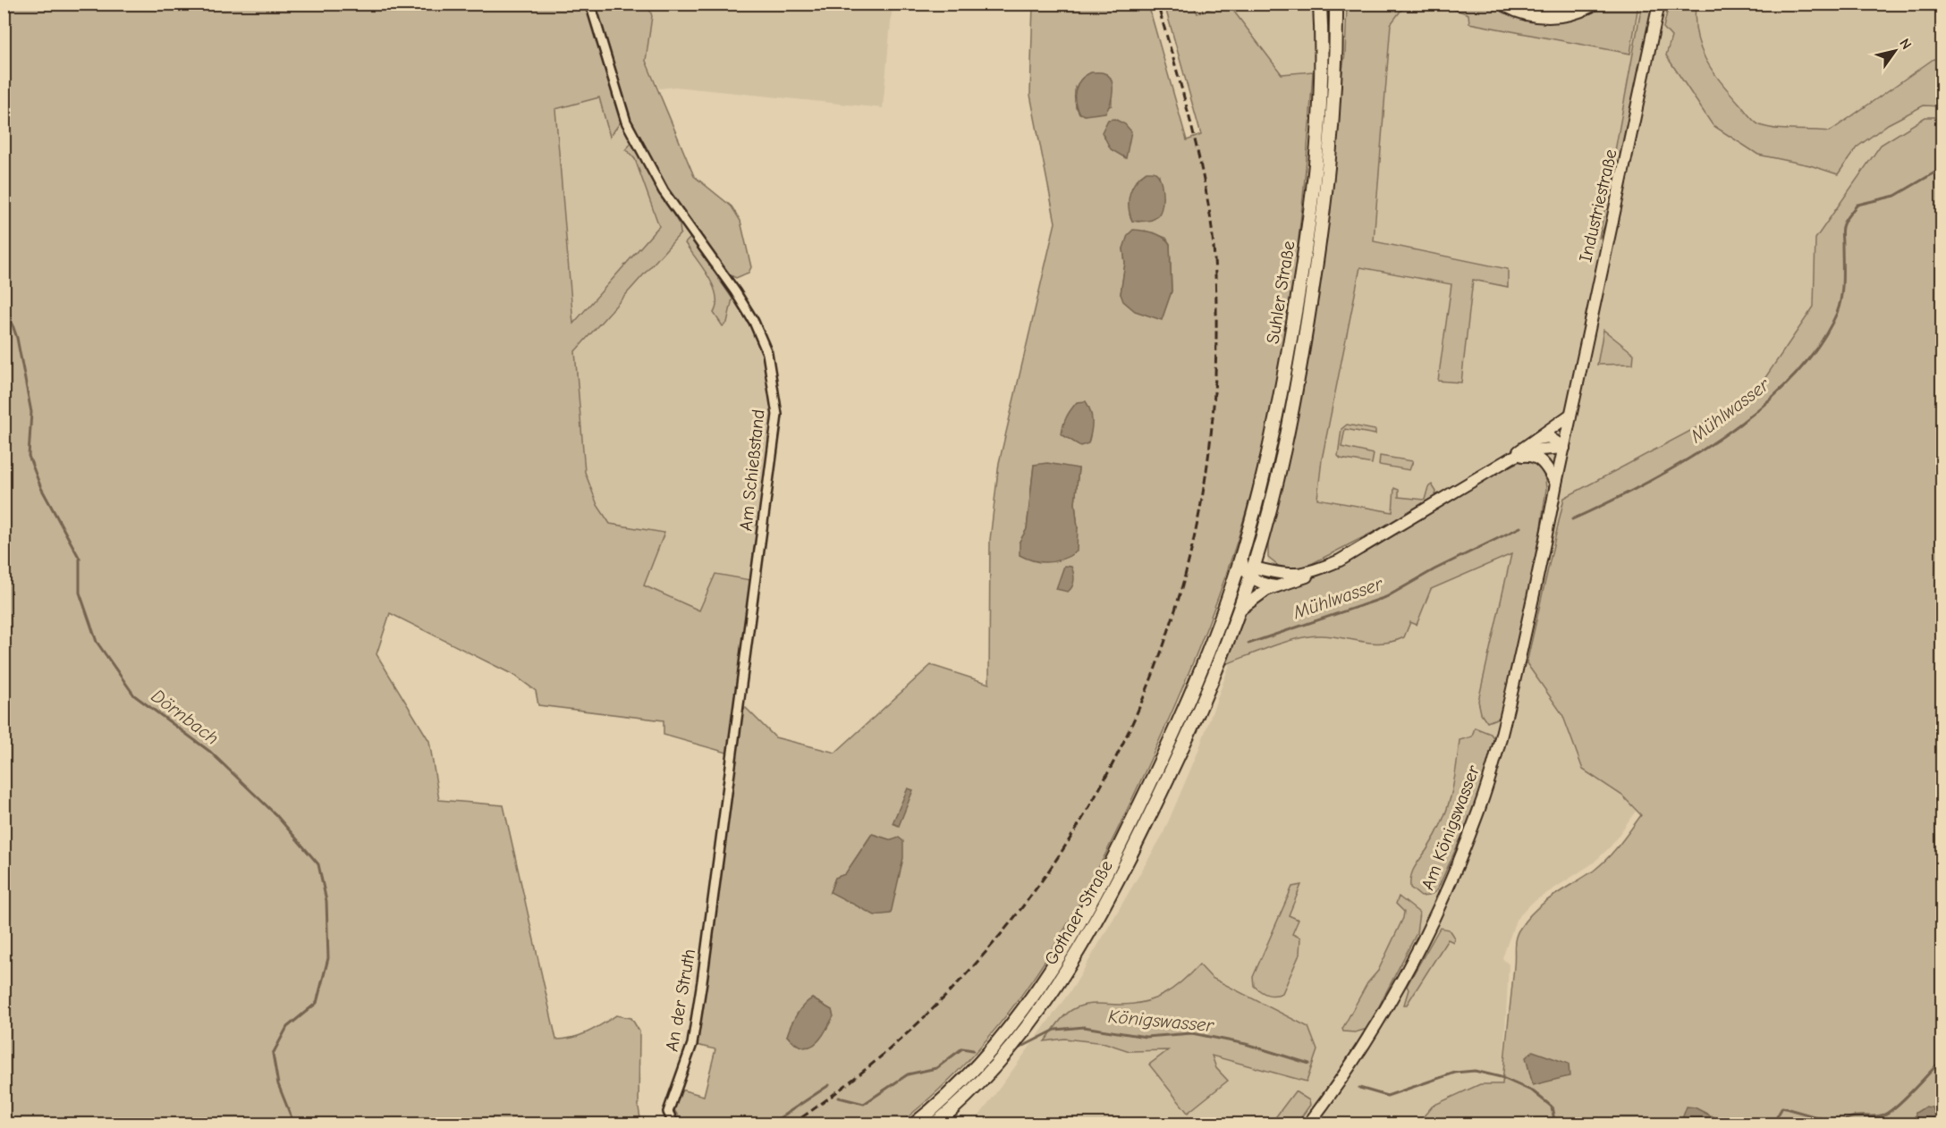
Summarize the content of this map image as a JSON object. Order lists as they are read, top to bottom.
{
  "streets": {
    "main road": ["Suhler Straße", "Gothaer Straße"],
    "street": [
      "Industriestraße",
      "Am Schießstand",
      "Am Königswasser",
      "An der Struth"
    ]
  },
  "crossings": [
    ["Industriestraße", "Am Königswasser"],
    ["Suhler Straße", "Gothaer Straße"],
    ["Am Schießstand", "An der Struth"]
  ],
  "water": ["Mühlwasser", "Dörnbach", "Königswasser"],
  "north": "top right"
}
